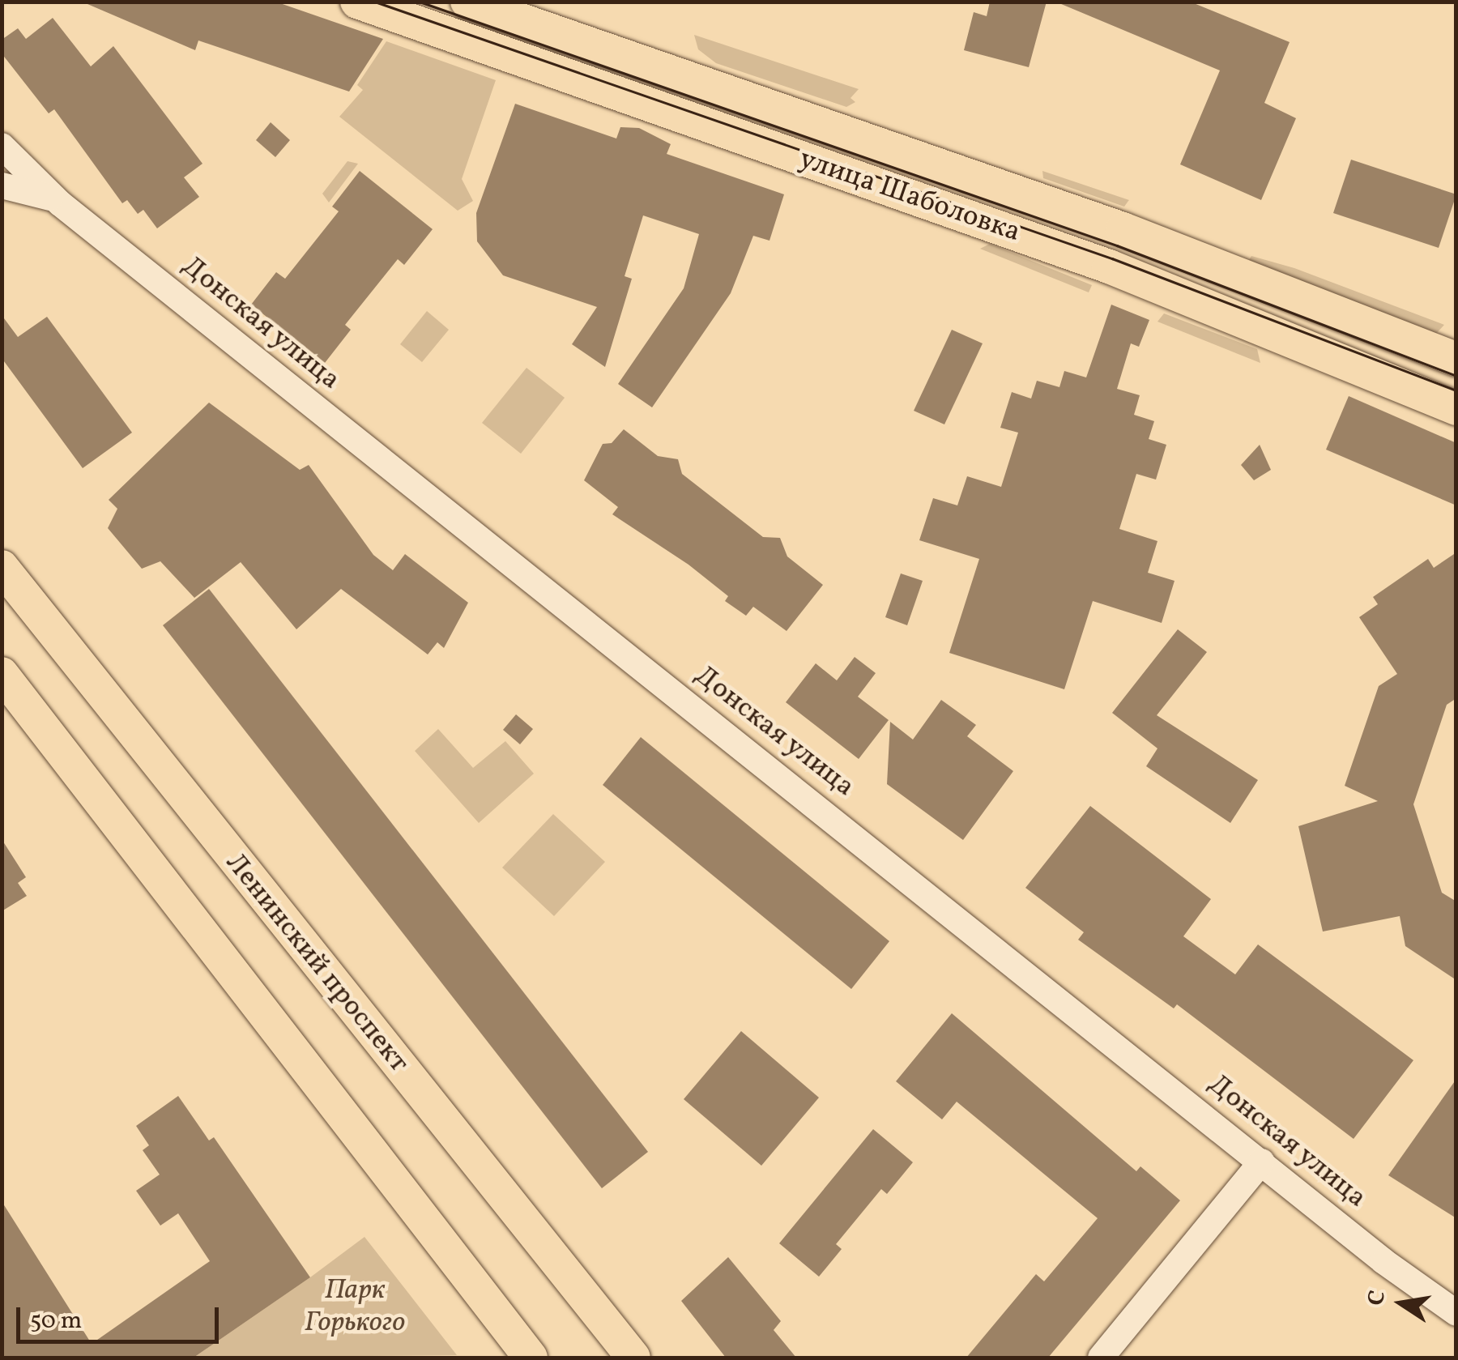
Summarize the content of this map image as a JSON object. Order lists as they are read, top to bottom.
{
  "streets": {
    "main road": ["улица Шаболовка", "Ленинский проспект"],
    "street": ["Донская улица"]
  },
  "parks": ["Парк Горького"],
  "scale_bar": "50 m",
  "north": "left"
}
